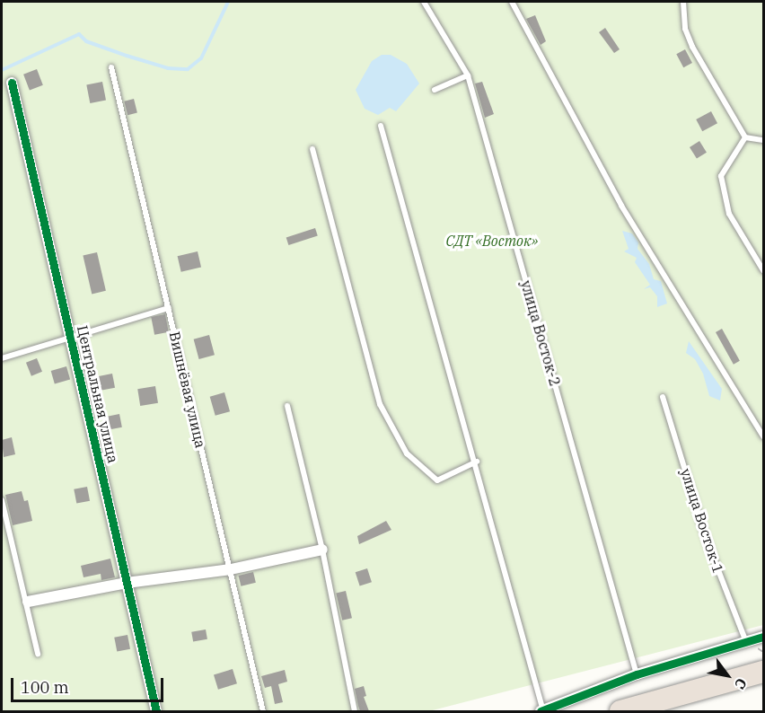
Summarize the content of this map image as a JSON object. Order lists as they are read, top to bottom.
{
  "streets": {
    "street": ["Центральная улица"],
    "lane": ["улица Восток-2", "Вишнёвая улица", "улица Восток-1"]
  },
  "parks": ["СДТ «Восток»"],
  "scale_bar": "100 m",
  "north": "bottom right"
}
